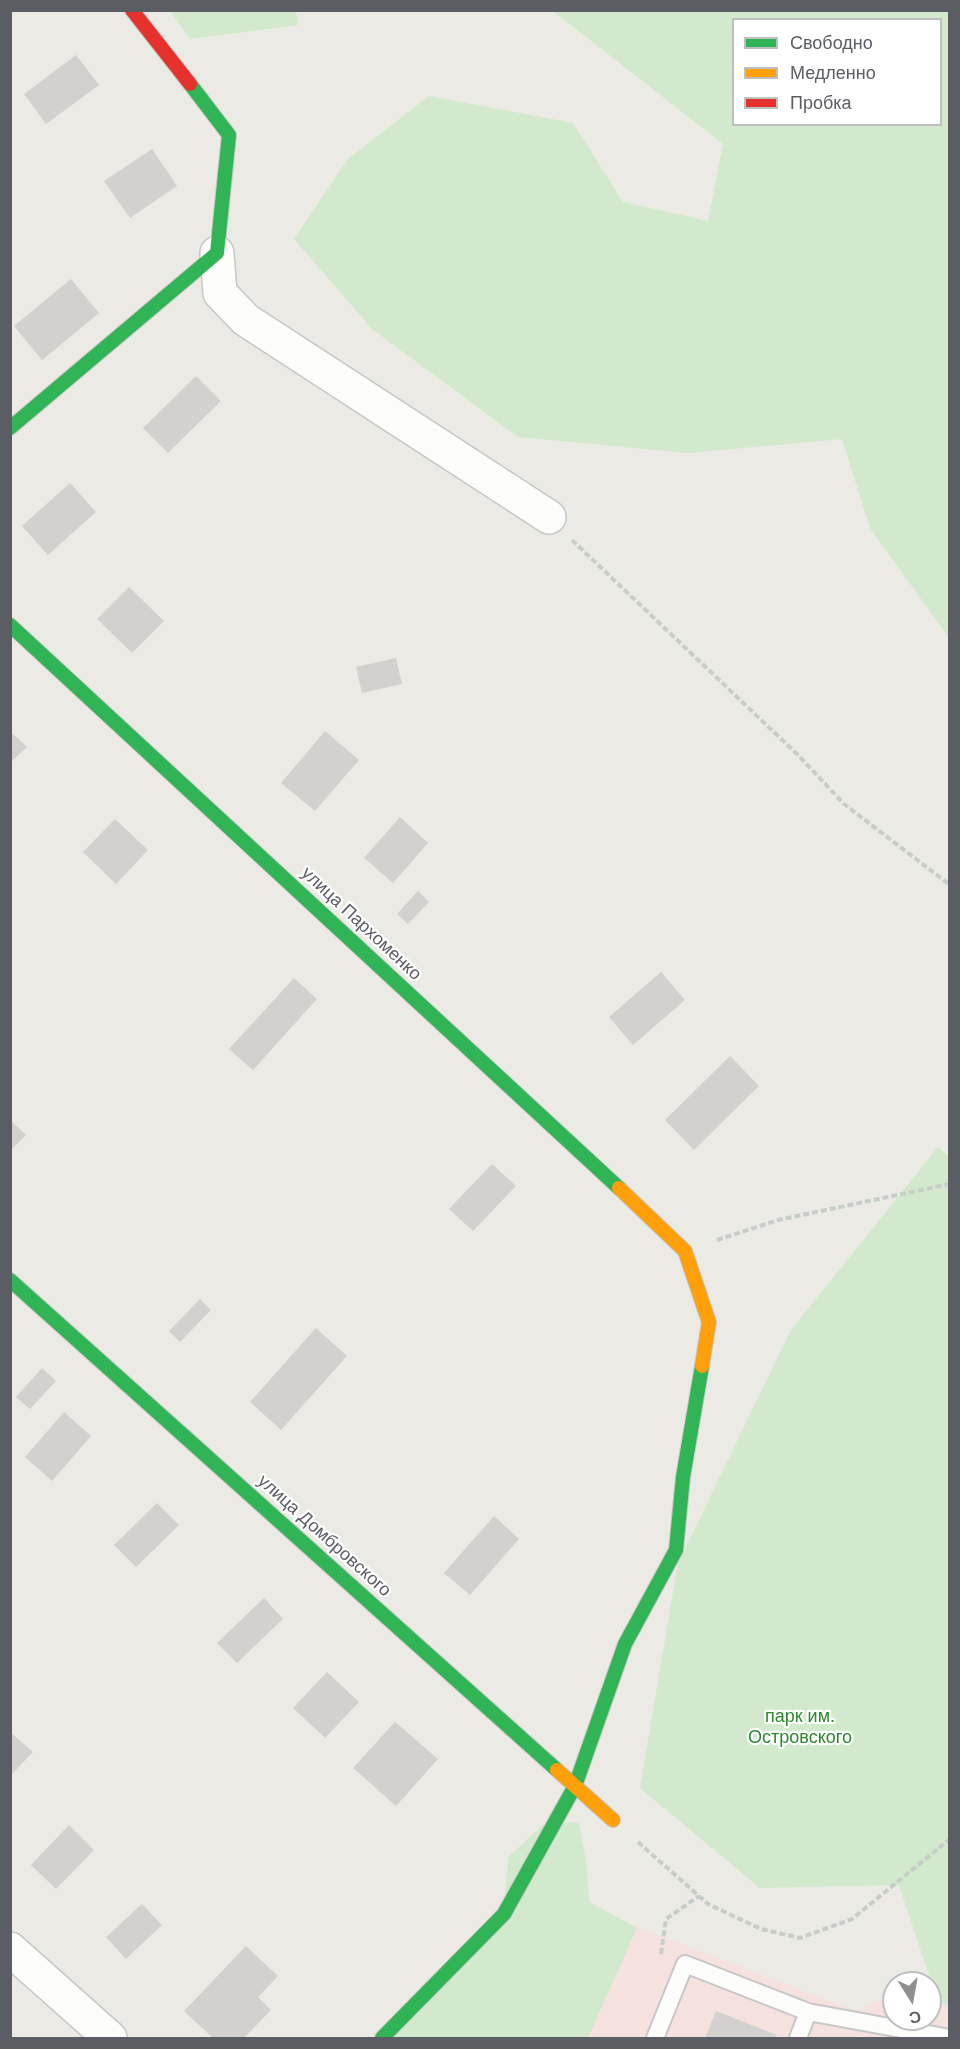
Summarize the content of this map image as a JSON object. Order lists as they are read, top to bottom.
{
  "streets": {
    "street": ["улица Пархоменко", "улица Домбровского"]
  },
  "parks": ["парк им. Островского"],
  "legend": ["Свободно", "Медленно", "Пробка"],
  "north": "bottom"
}
